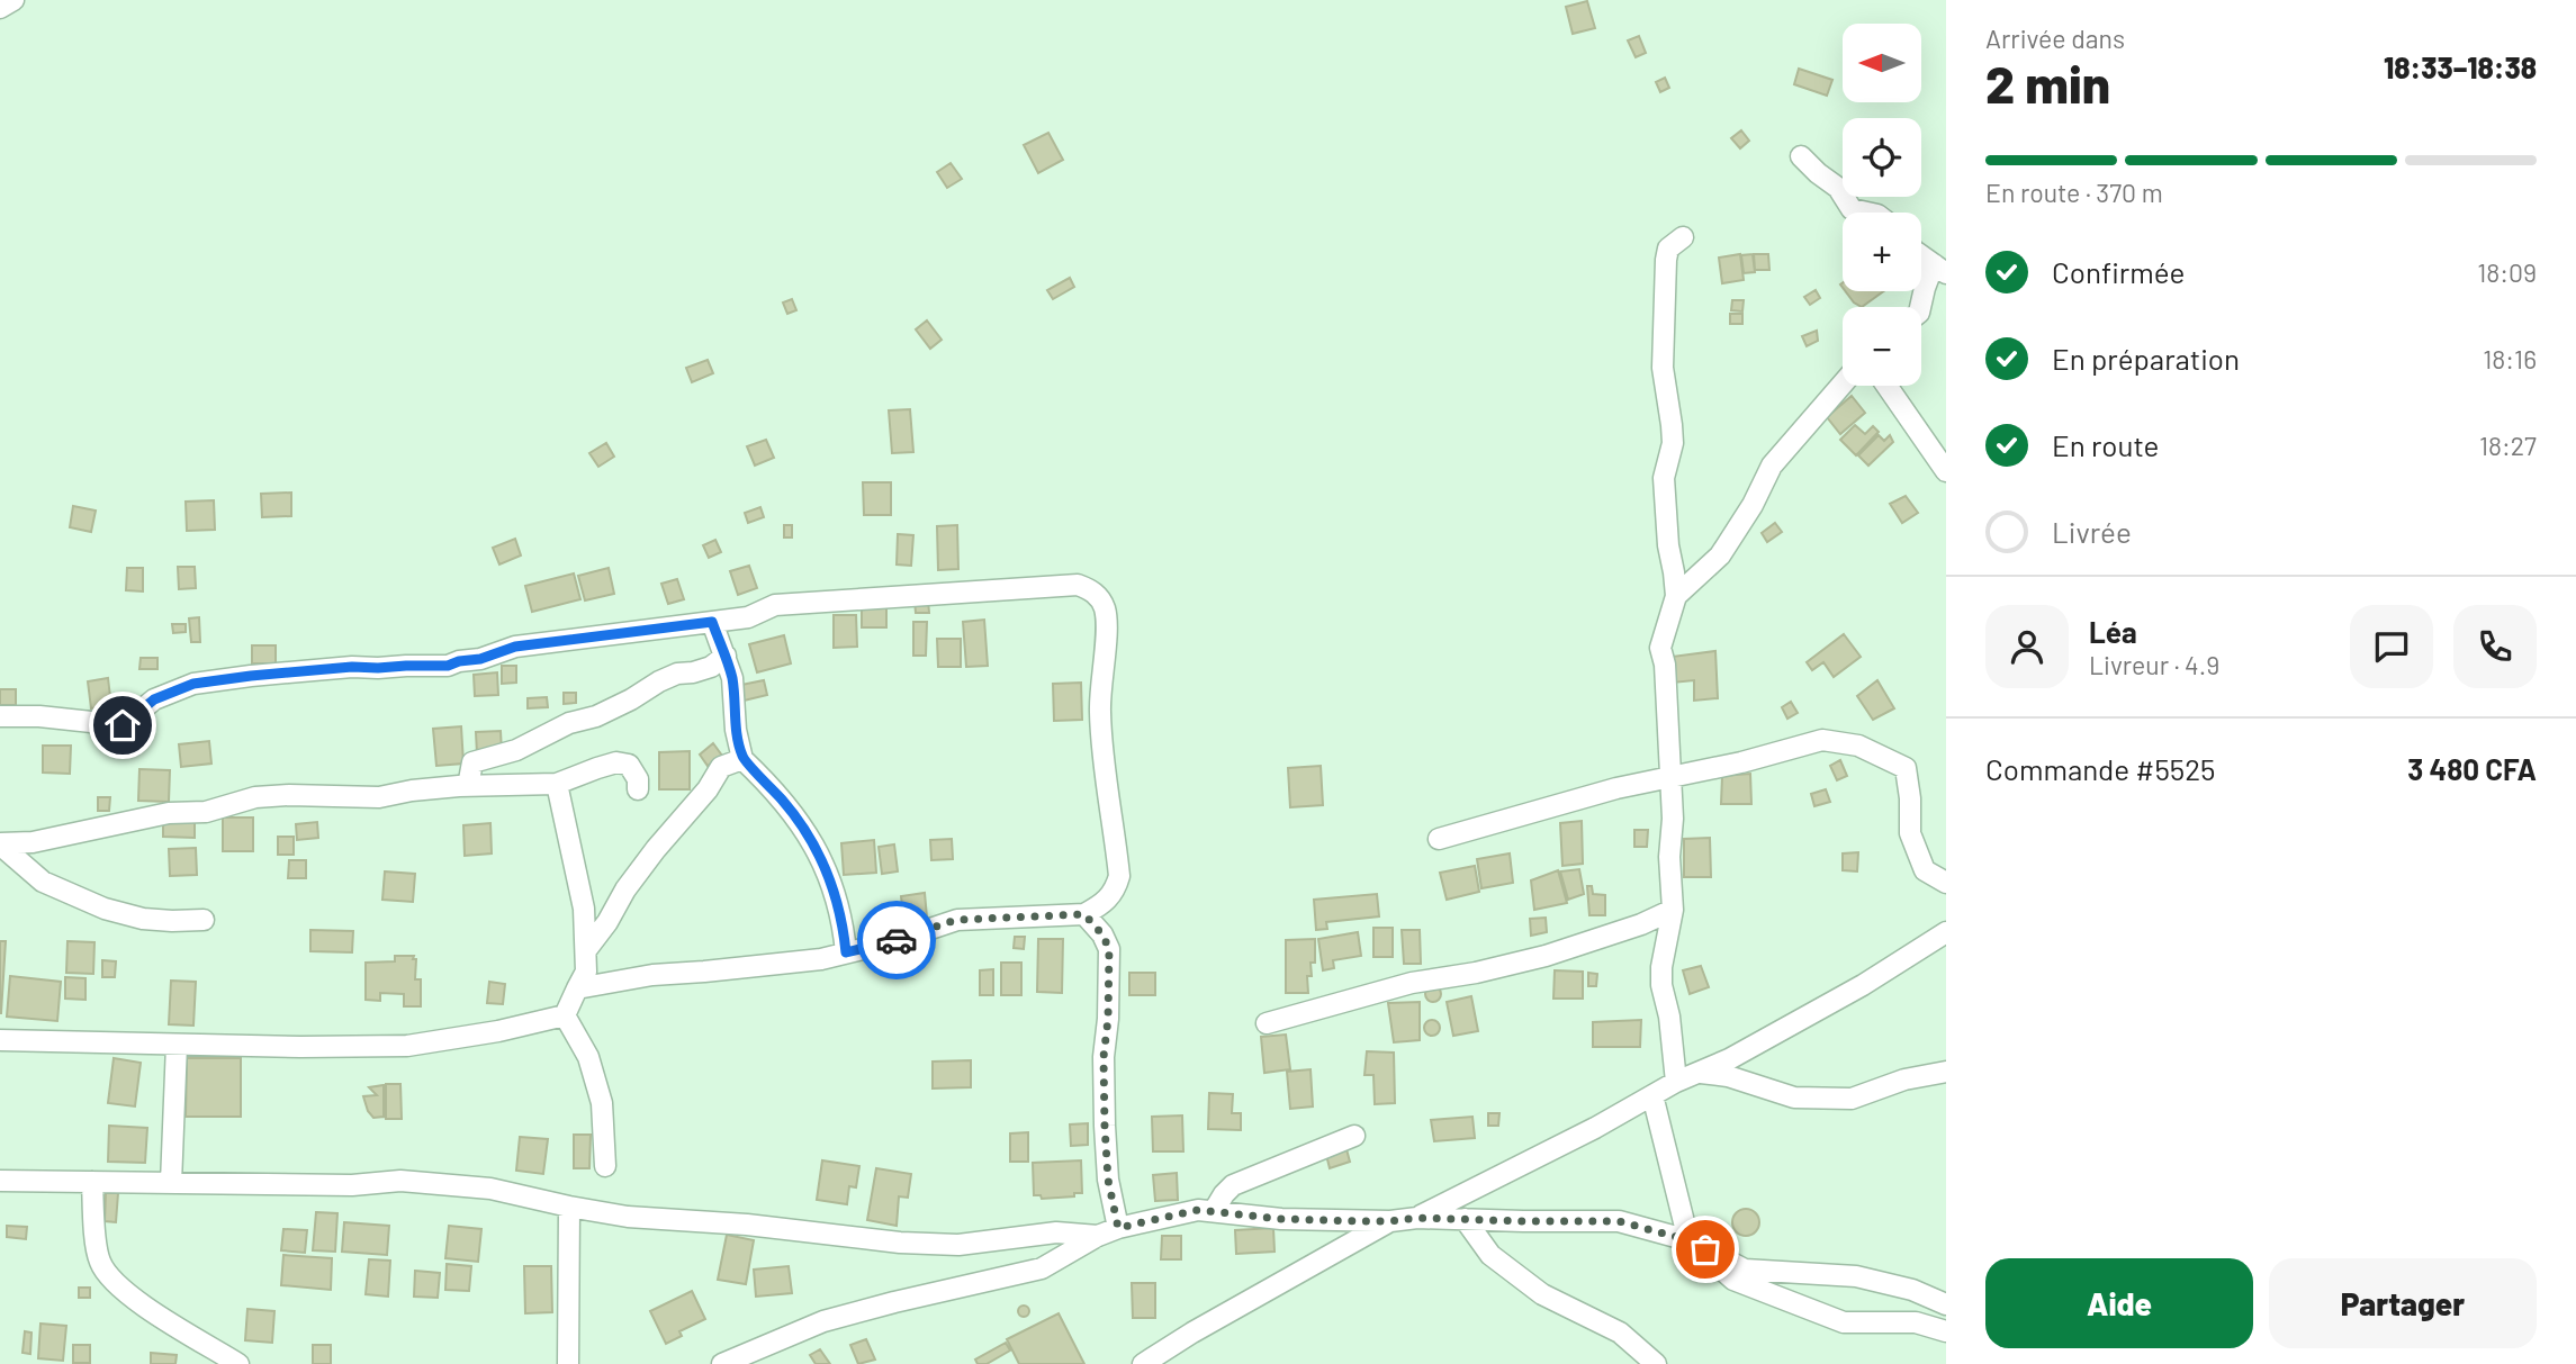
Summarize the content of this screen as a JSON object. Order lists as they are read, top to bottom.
{
  "north": "left",
  "page": {
    "heading": ["2 min", "Arrivée dans", "18:33–18:38"],
    "panel": [
      "Léa",
      "Livreur · 4.9",
      "Commande #5525",
      "3 480 CFA"
    ],
    "map_buttons": ["+", "−"],
    "bar": "En route · 370 m",
    "list": [
      ["Confirmée", "18:09"],
      ["En préparation", "18:16"],
      ["En route", "18:27"],
      "Livrée"
    ],
    "buttons": ["Aide", "Partager"]
  }
}
